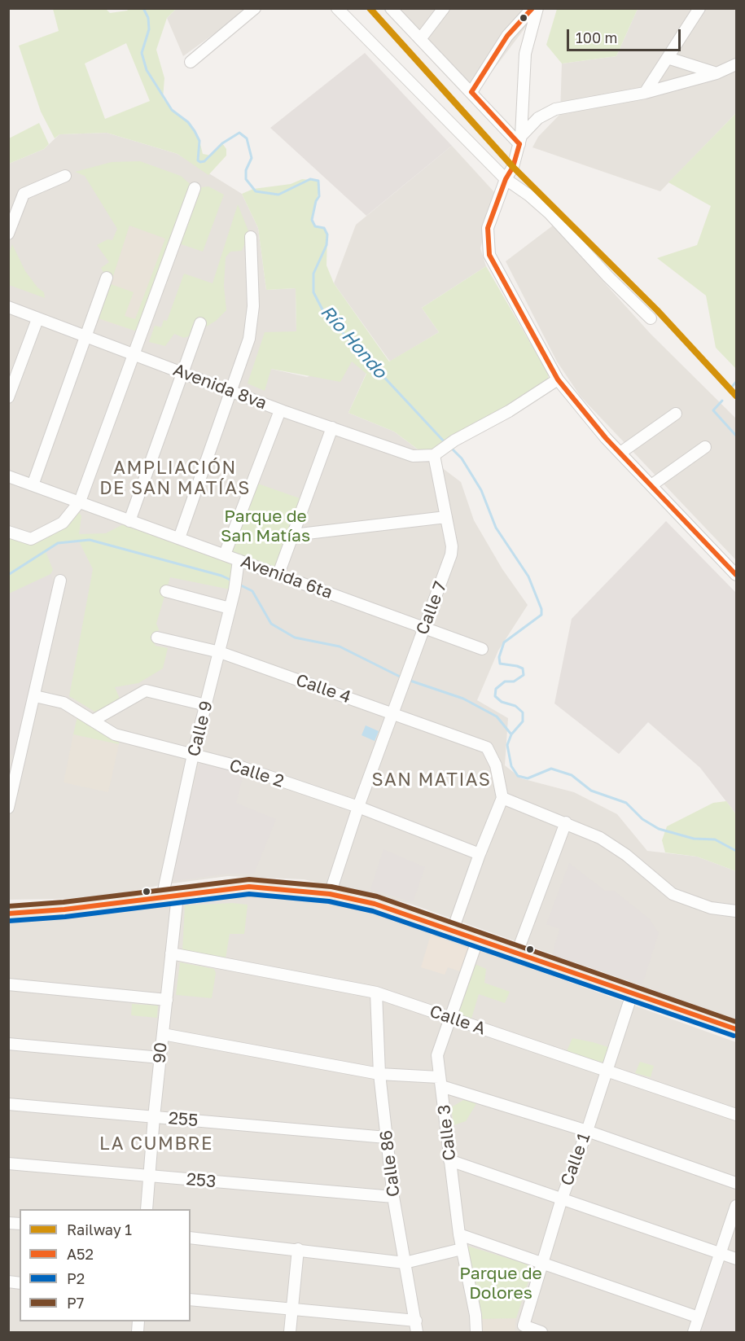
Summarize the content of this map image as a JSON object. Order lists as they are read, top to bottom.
{
  "streets": {
    "street": [
      "Avenida 8va",
      "Avenida 6ta",
      "Calle 7",
      "Calle 4",
      "Calle 9",
      "Calle 2",
      "Calle A",
      "90",
      "255",
      "Calle 3",
      "Calle 1",
      "Calle 86",
      "253"
    ]
  },
  "crossings": [
    ["Avenida 8va", "Calle 7"],
    ["Avenida 6ta", "Calle 7"],
    ["Avenida 6ta", "Calle 9"],
    ["Calle 7", "Calle 4"],
    ["Calle 7", "Calle 2"],
    ["Calle 4", "Calle 9"],
    ["Calle 9", "Calle 2"],
    ["Calle A", "90"],
    ["Calle A", "Calle 3"],
    ["Calle A", "Calle 1"],
    ["Calle A", "Calle 86"],
    ["90", "255"],
    ["90", "253"],
    ["255", "Calle 86"],
    ["Calle 86", "253"]
  ],
  "districts": ["AMPLIACIÓN DE SAN MATÍAS", "SAN MATIAS", "LA CUMBRE"],
  "water": ["Río Hondo"],
  "parks": ["Parque de San Matías", "Parque de Dolores"],
  "lines": [
    "rail line 1",
    "transit line A52",
    "transit line P7",
    "transit line P2"
  ],
  "legend": [
    "Railway 1",
    "A52",
    "P2",
    "P7"
  ],
  "scale_bar": "100 m"
}
